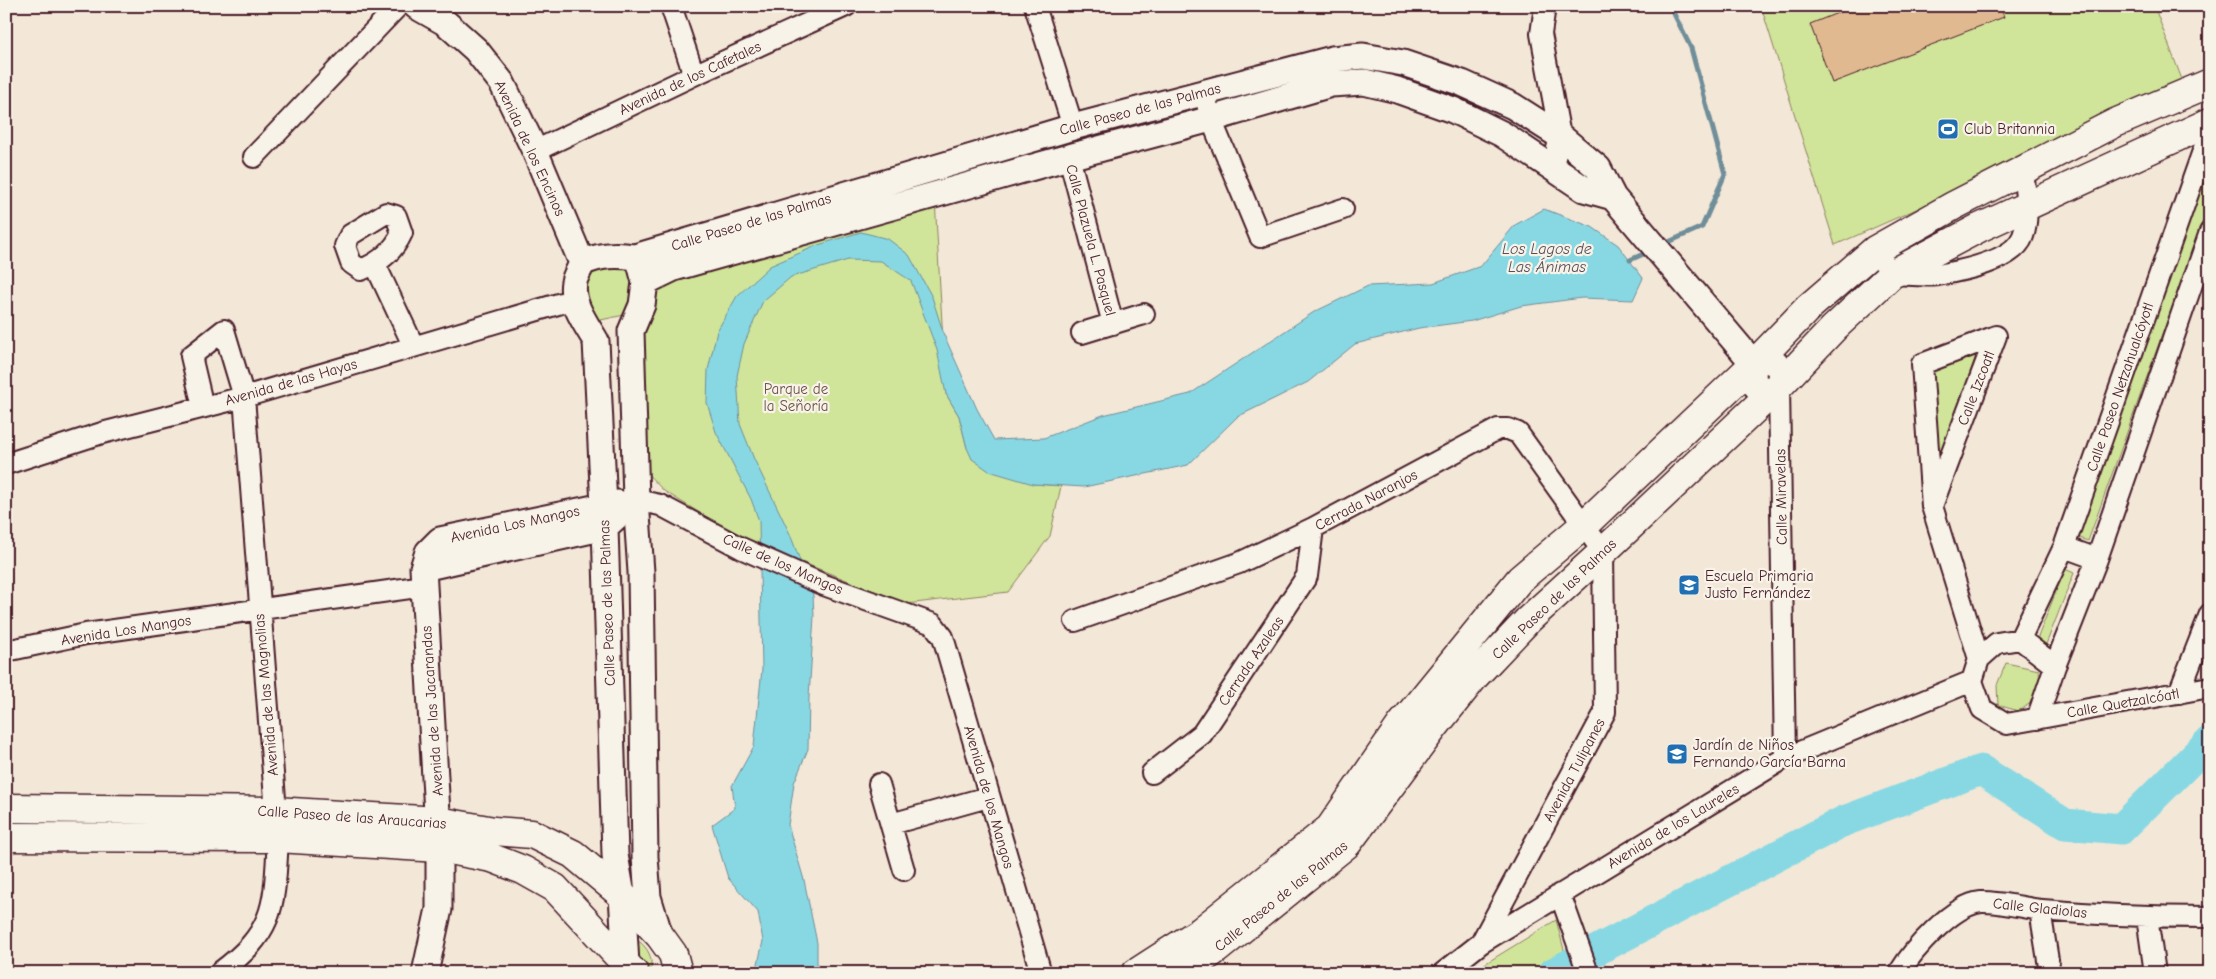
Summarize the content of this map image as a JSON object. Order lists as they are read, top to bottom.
{
  "streets": {
    "main road": ["Calle Paseo de las Palmas", "Calle Paseo de las Araucarias"],
    "street": [
      "Avenida de los Cafetales",
      "Avenida de los Encinos",
      "Calle Plazuela L. Pasquel",
      "Avenida de las Hayas",
      "Calle Paseo Netzahualcóyotl",
      "Calle Izcoatl",
      "Calle Miravelas",
      "Cerrada Naranjos",
      "Avenida Los Mangos",
      "Calle de los Mangos",
      "Cerrada Azaleas",
      "Avenida de las Magnolias",
      "Calle Quetzalcóatl",
      "Avenida de las Jacarandas",
      "Avenida Tulipanes",
      "Avenida de los Mangos",
      "Avenida de los Laureles",
      "Calle Gladiolas"
    ]
  },
  "crossings": [
    ["Avenida de los Cafetales", "Avenida de los Encinos"],
    ["Calle Paseo de las Palmas", "Avenida de los Encinos"],
    ["Calle Paseo de las Palmas", "Calle Plazuela L. Pasquel"],
    ["Calle Paseo de las Palmas", "Avenida de las Hayas"],
    ["Calle Paseo de las Palmas", "Calle Miravelas"],
    ["Calle Paseo de las Palmas", "Cerrada Naranjos"],
    ["Calle Paseo de las Palmas", "Avenida Los Mangos"],
    ["Calle Paseo de las Palmas", "Avenida Tulipanes"],
    ["Calle Paseo de las Palmas", "Calle Paseo de las Araucarias"],
    ["Avenida de las Hayas", "Avenida de las Magnolias"],
    ["Calle Paseo Netzahualcóyotl", "Calle Izcoatl"],
    ["Calle Paseo Netzahualcóyotl", "Calle Quetzalcóatl"],
    ["Calle Paseo Netzahualcóyotl", "Avenida de los Laureles"],
    ["Calle Izcoatl", "Calle Quetzalcóatl"],
    ["Calle Izcoatl", "Avenida de los Laureles"],
    ["Calle Miravelas", "Avenida de los Laureles"],
    ["Cerrada Naranjos", "Cerrada Azaleas"],
    ["Cerrada Naranjos", "Avenida Tulipanes"],
    ["Avenida Los Mangos", "Calle de los Mangos"],
    ["Avenida Los Mangos", "Avenida de las Magnolias"],
    ["Avenida Los Mangos", "Avenida de las Jacarandas"],
    ["Calle de los Mangos", "Avenida de los Mangos"],
    ["Avenida de las Magnolias", "Calle Paseo de las Araucarias"],
    ["Calle Quetzalcóatl", "Avenida de los Laureles"],
    ["Avenida de las Jacarandas", "Calle Paseo de las Araucarias"],
    ["Avenida Tulipanes", "Avenida de los Laureles"]
  ],
  "water": ["Los Lagos de Las Ánimas"],
  "parks": ["Parque de la Señoría"],
  "places": {
    "sports": ["Club Britannia"],
    "school or university": ["Escuela Primaria Justo Fernández", "Jardín de Niños Fernando García Barna"]
  }
}
